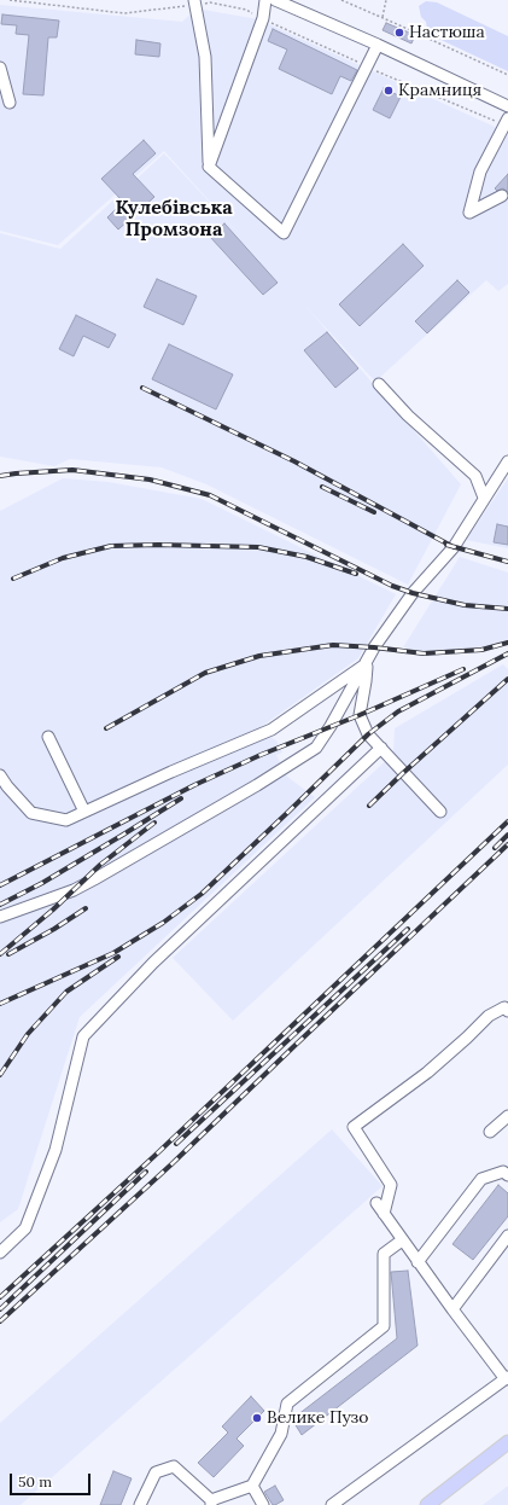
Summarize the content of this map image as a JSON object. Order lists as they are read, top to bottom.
{
  "districts": ["Кулебівська Промзона"],
  "places": ["Настюша", "Крамниця", "Велике Пузо"],
  "scale_bar": "50 m"
}
